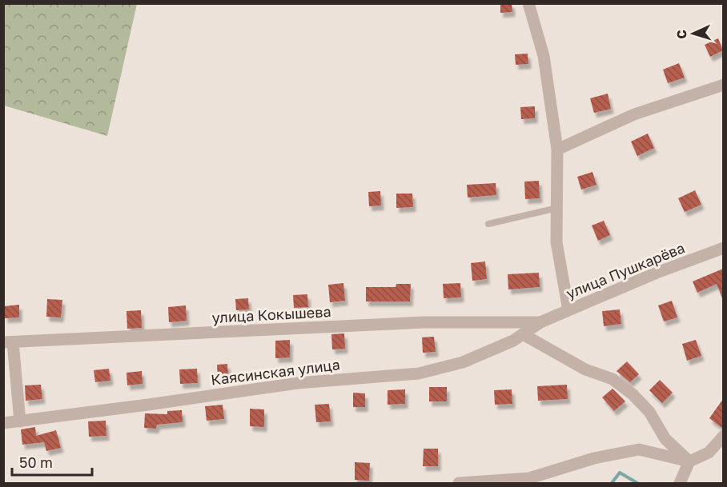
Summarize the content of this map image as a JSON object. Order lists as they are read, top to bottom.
{
  "streets": {
    "street": ["улица Пушкарёва", "улица Кокышева", "Каясинская улица"]
  },
  "crossings": [
    ["улица Пушкарёва", "улица Кокышева"],
    ["улица Пушкарёва", "Каясинская улица"],
    ["улица Кокышева", "Каясинская улица"]
  ],
  "scale_bar": "50 m",
  "north": "left"
}
